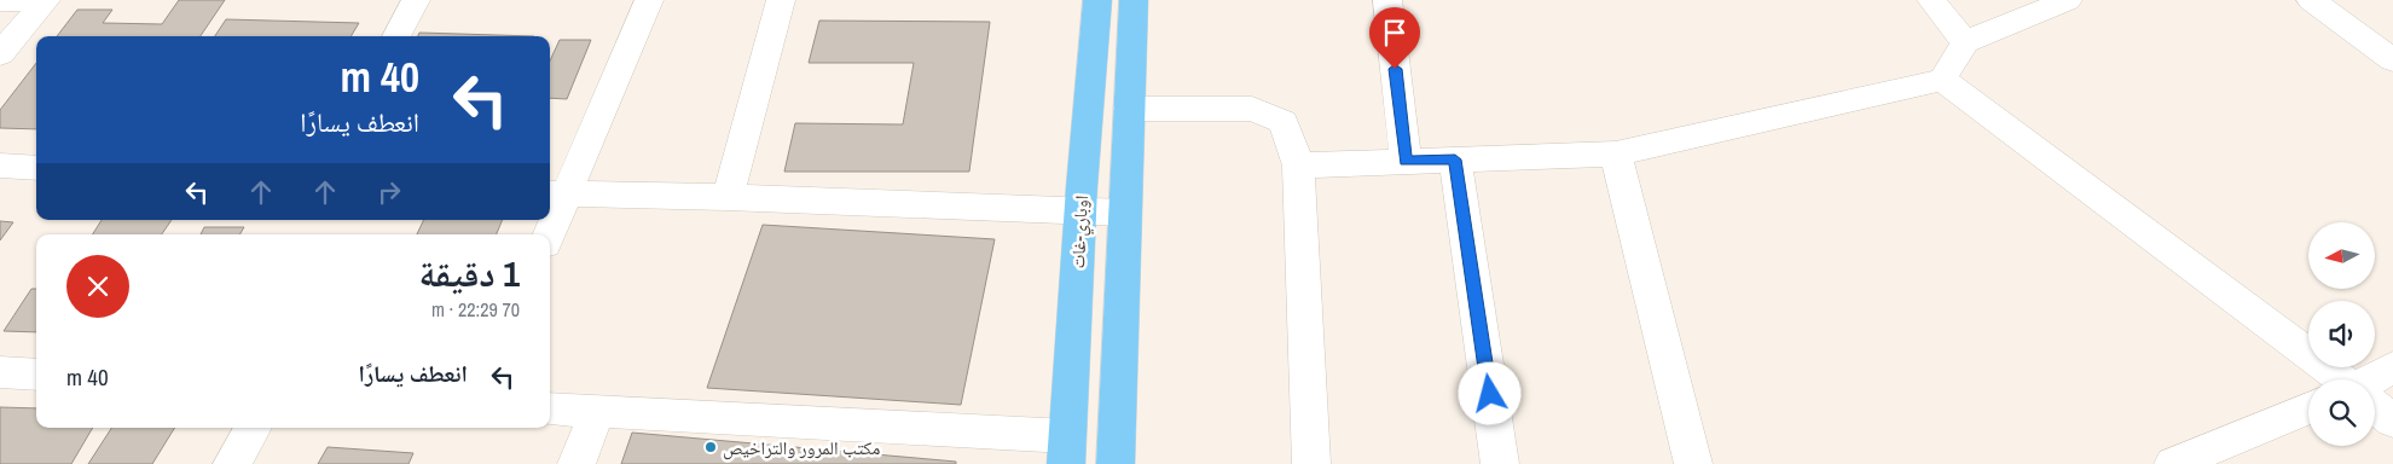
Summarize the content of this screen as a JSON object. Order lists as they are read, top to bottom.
{
  "streets": {
    "highway": ["اوباري-غات"]
  },
  "places": ["مكتب المرور والتراخيص"],
  "north": "left",
  "page": {
    "turn": ["40 m", "انعطف يسارًا"],
    "heading": ["1 دقيقة", "70 m · 22:29"],
    "list": [
      {
        "name": "انعطف يسارًا",
        "value": "40 m"
      }
    ]
  }
}
